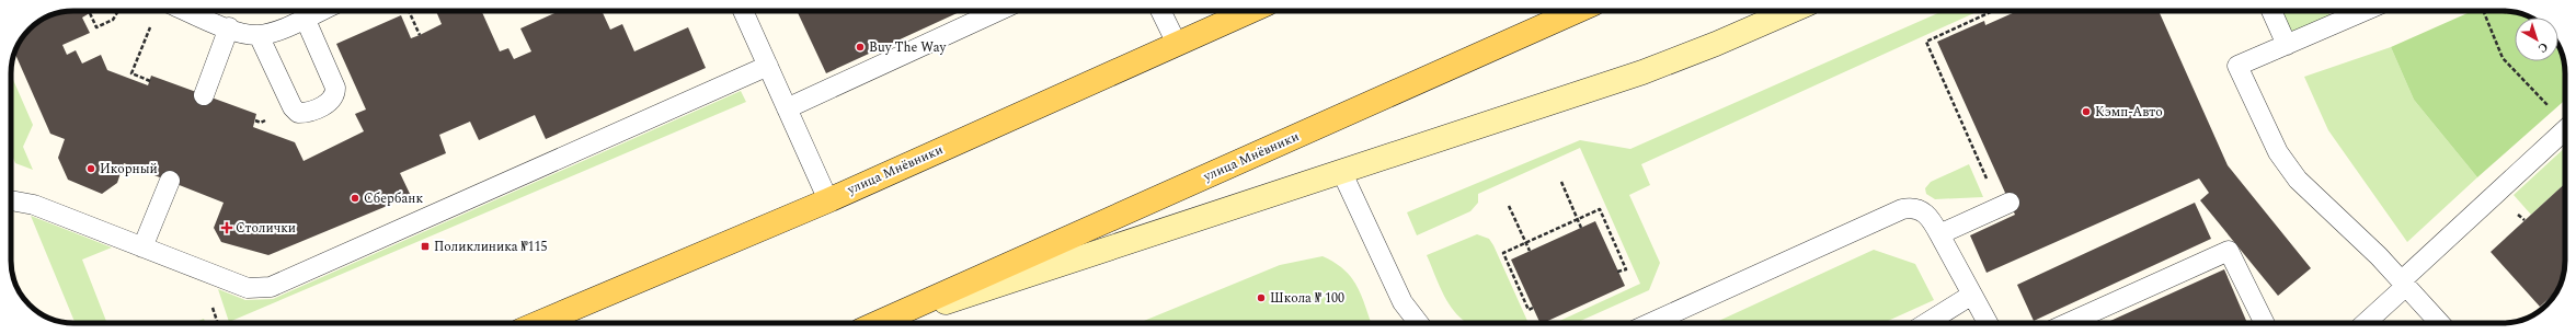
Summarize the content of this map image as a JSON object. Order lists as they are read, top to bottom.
{
  "streets": {
    "main road": ["улица Мнёвники"]
  },
  "places": {
    "other": [
      "Buy The Way",
      "Кэмп-Авто",
      "Икорный",
      "Сбербанк",
      "Школа № 100"
    ],
    "health": ["Столички"],
    "transit": ["Поликлиника №115"]
  },
  "north": "bottom right"
}
